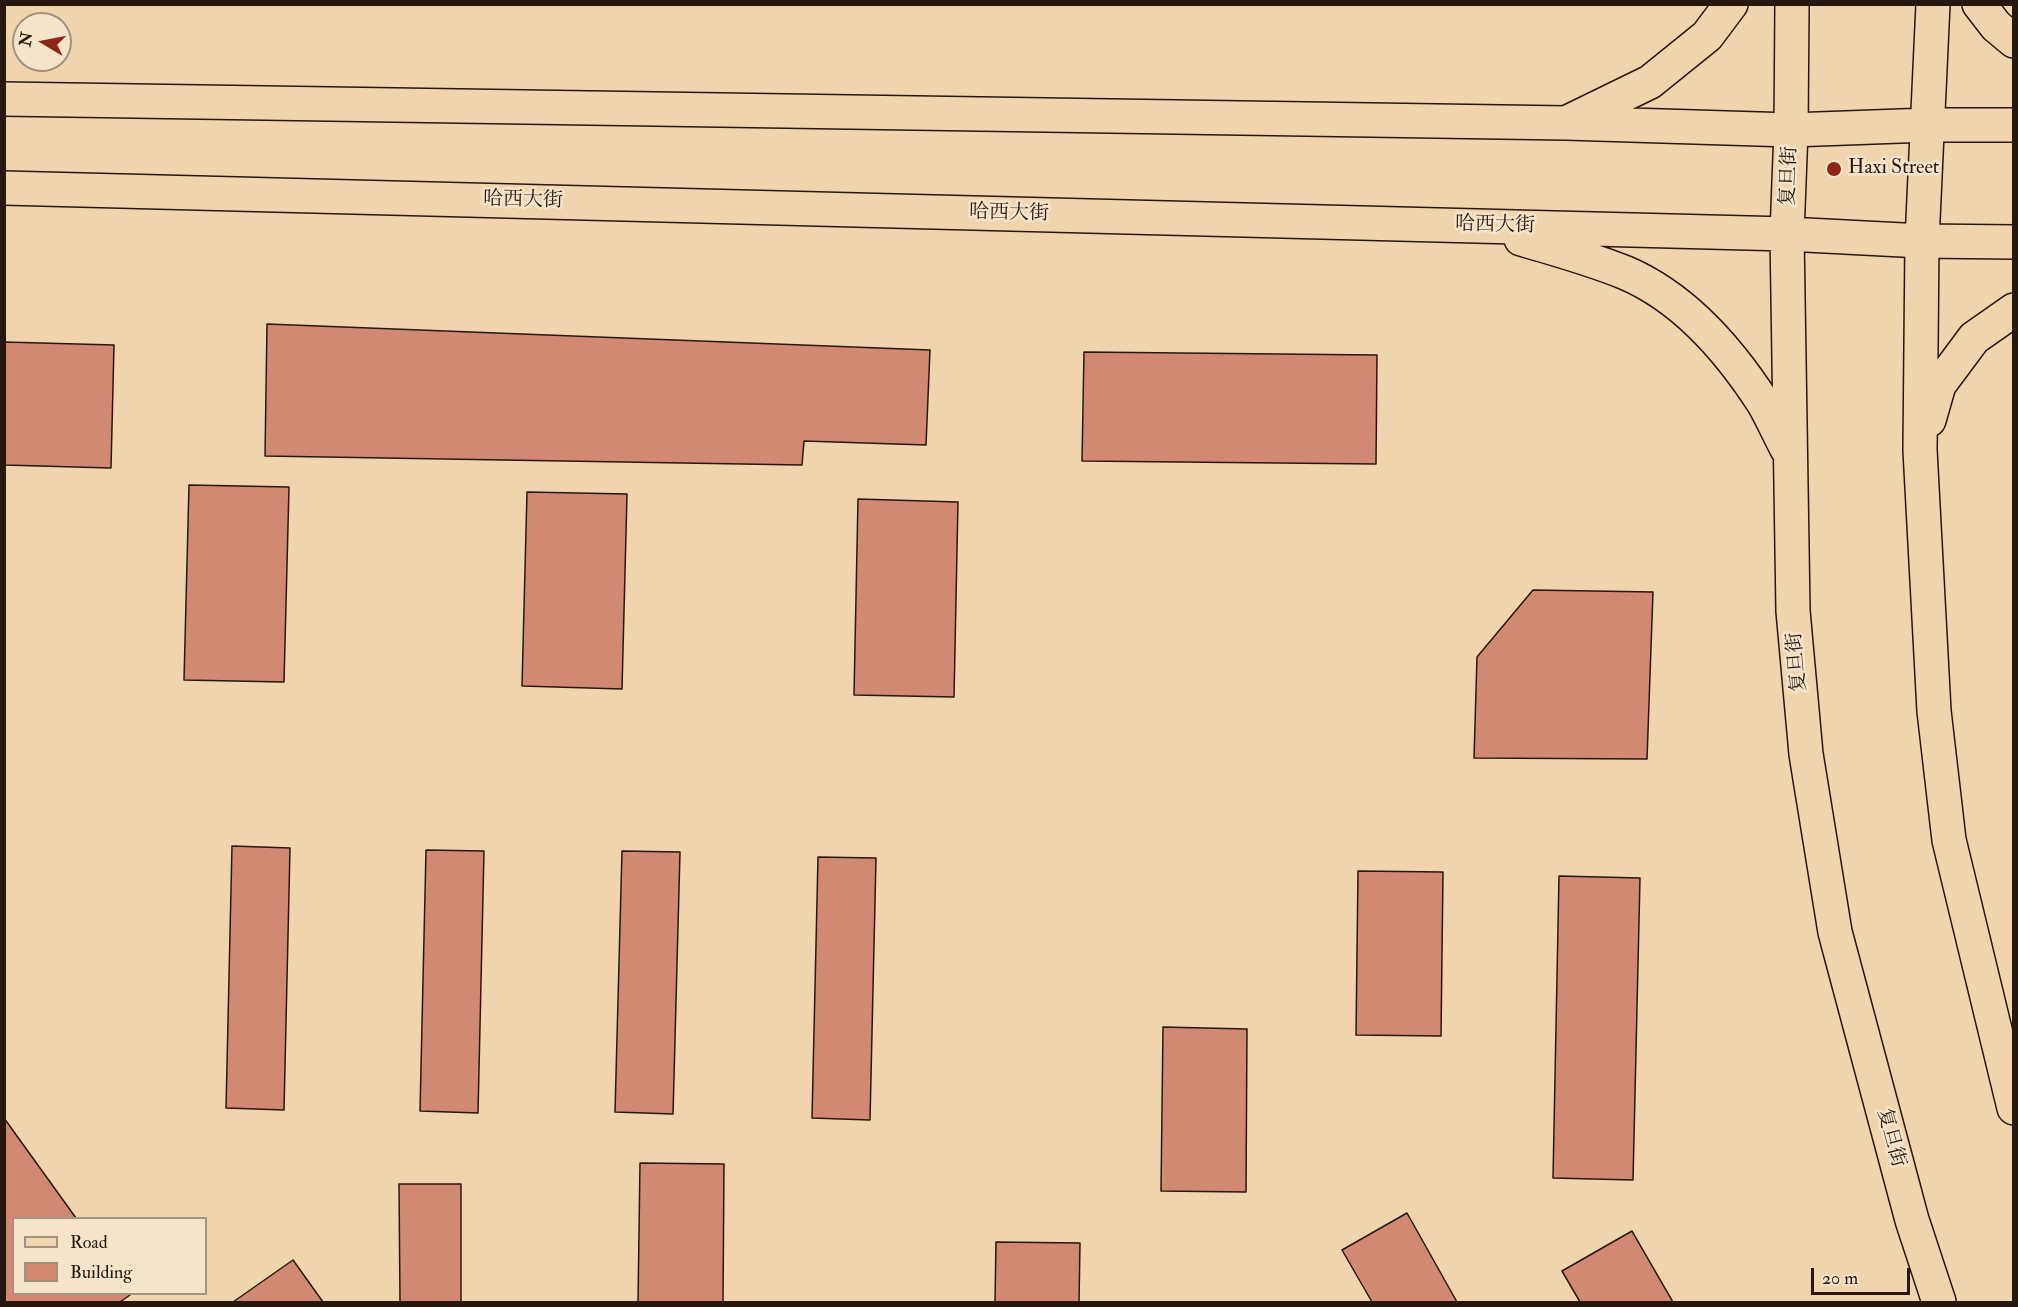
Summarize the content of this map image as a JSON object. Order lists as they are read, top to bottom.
{
  "streets": {
    "main road": ["复旦街", "哈西大街"]
  },
  "crossings": [
    ["复旦街", "哈西大街"]
  ],
  "places": ["Haxi Street"],
  "legend": ["Road", "Building"],
  "scale_bar": "20 m",
  "north": "left"
}
